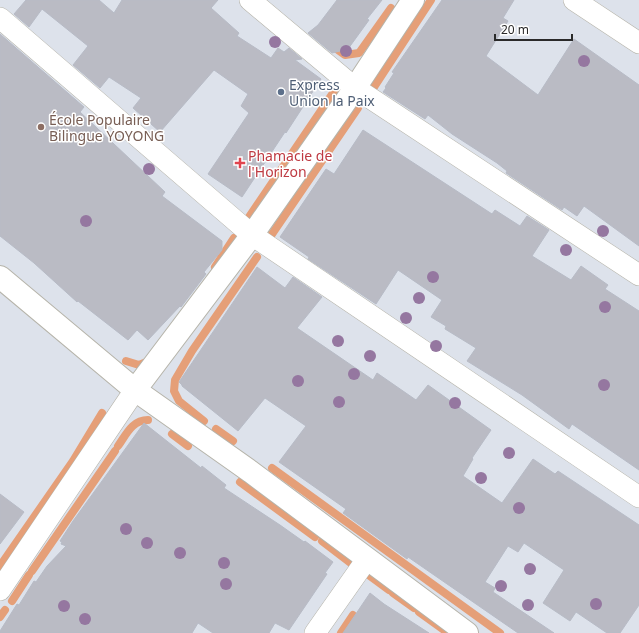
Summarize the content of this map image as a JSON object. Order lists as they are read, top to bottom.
{
  "places": {
    "other": ["Express Union la Paix", "École Populaire Bilingue YOYONG"],
    "health": ["Phamacie de l'Horizon"]
  },
  "scale_bar": "20 m"
}
